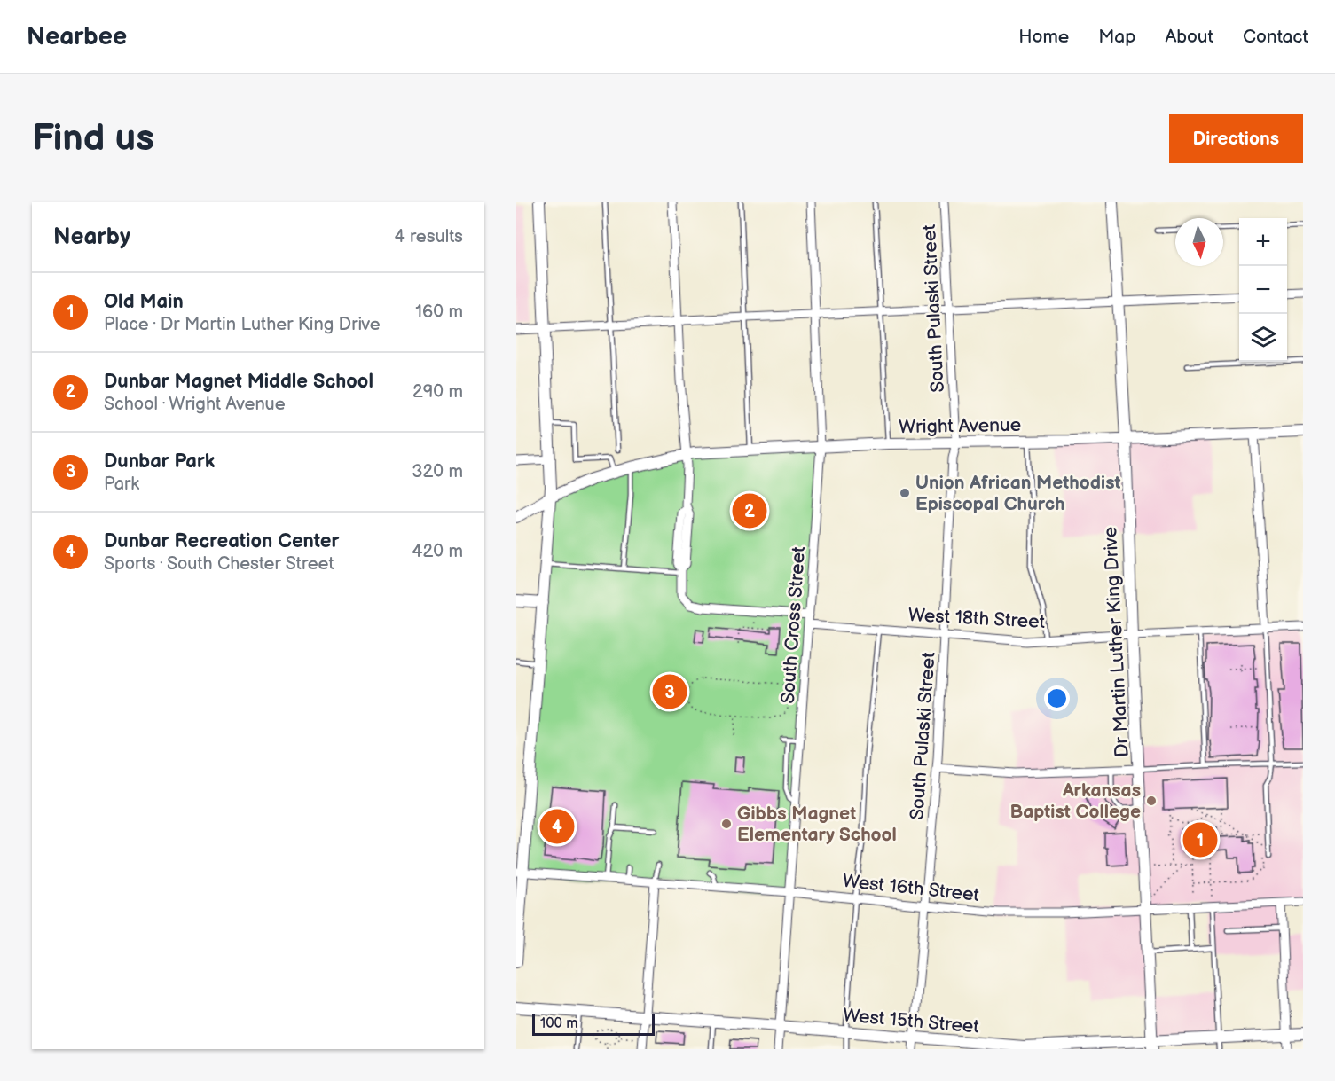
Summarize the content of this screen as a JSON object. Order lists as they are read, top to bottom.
{
  "streets": {
    "main road": ["Wright Avenue", "Dr Martin Luther King Drive", "West 15th Street"],
    "street": [
      "South Pulaski Street",
      "West 18th Street",
      "South Cross Street",
      "West 16th Street"
    ]
  },
  "crossings": [
    ["South Pulaski Street", "Wright Avenue"],
    ["South Pulaski Street", "West 18th Street"],
    ["South Pulaski Street", "West 16th Street"],
    ["South Pulaski Street", "West 15th Street"],
    ["Wright Avenue", "South Cross Street"],
    ["Wright Avenue", "Dr Martin Luther King Drive"],
    ["West 18th Street", "South Cross Street"],
    ["West 18th Street", "Dr Martin Luther King Drive"],
    ["South Cross Street", "West 16th Street"],
    ["South Cross Street", "West 15th Street"],
    ["Dr Martin Luther King Drive", "West 16th Street"],
    ["Dr Martin Luther King Drive", "West 15th Street"]
  ],
  "places": ["Union African Methodist Episcopal Church", "Arkansas Baptist College", "Gibbs Magnet Elementary School"],
  "scale_bar": "100 m",
  "north": "bottom",
  "page": {
    "header": "Nearbee",
    "nav": [
      "Home",
      "Map",
      "About",
      "Contact"
    ],
    "buttons": "Directions",
    "title": "Find us",
    "heading": ["Nearby", "4 results"],
    "map_buttons": ["+", "−"],
    "list": [
      {
        "mark": "1",
        "name": "Old Main",
        "note": "Place · Dr Martin Luther King Drive",
        "value": "160 m"
      },
      {
        "mark": "2",
        "name": "Dunbar Magnet Middle School",
        "note": "School · Wright Avenue",
        "value": "290 m"
      },
      {
        "mark": "3",
        "name": "Dunbar Park",
        "note": "Park",
        "value": "320 m"
      },
      {
        "mark": "4",
        "name": "Dunbar Recreation Center",
        "note": "Sports · South Chester Street",
        "value": "420 m"
      }
    ],
    "pins": [
      "2",
      "3",
      "4",
      "1"
    ],
    "scale": "100 m"
  }
}
